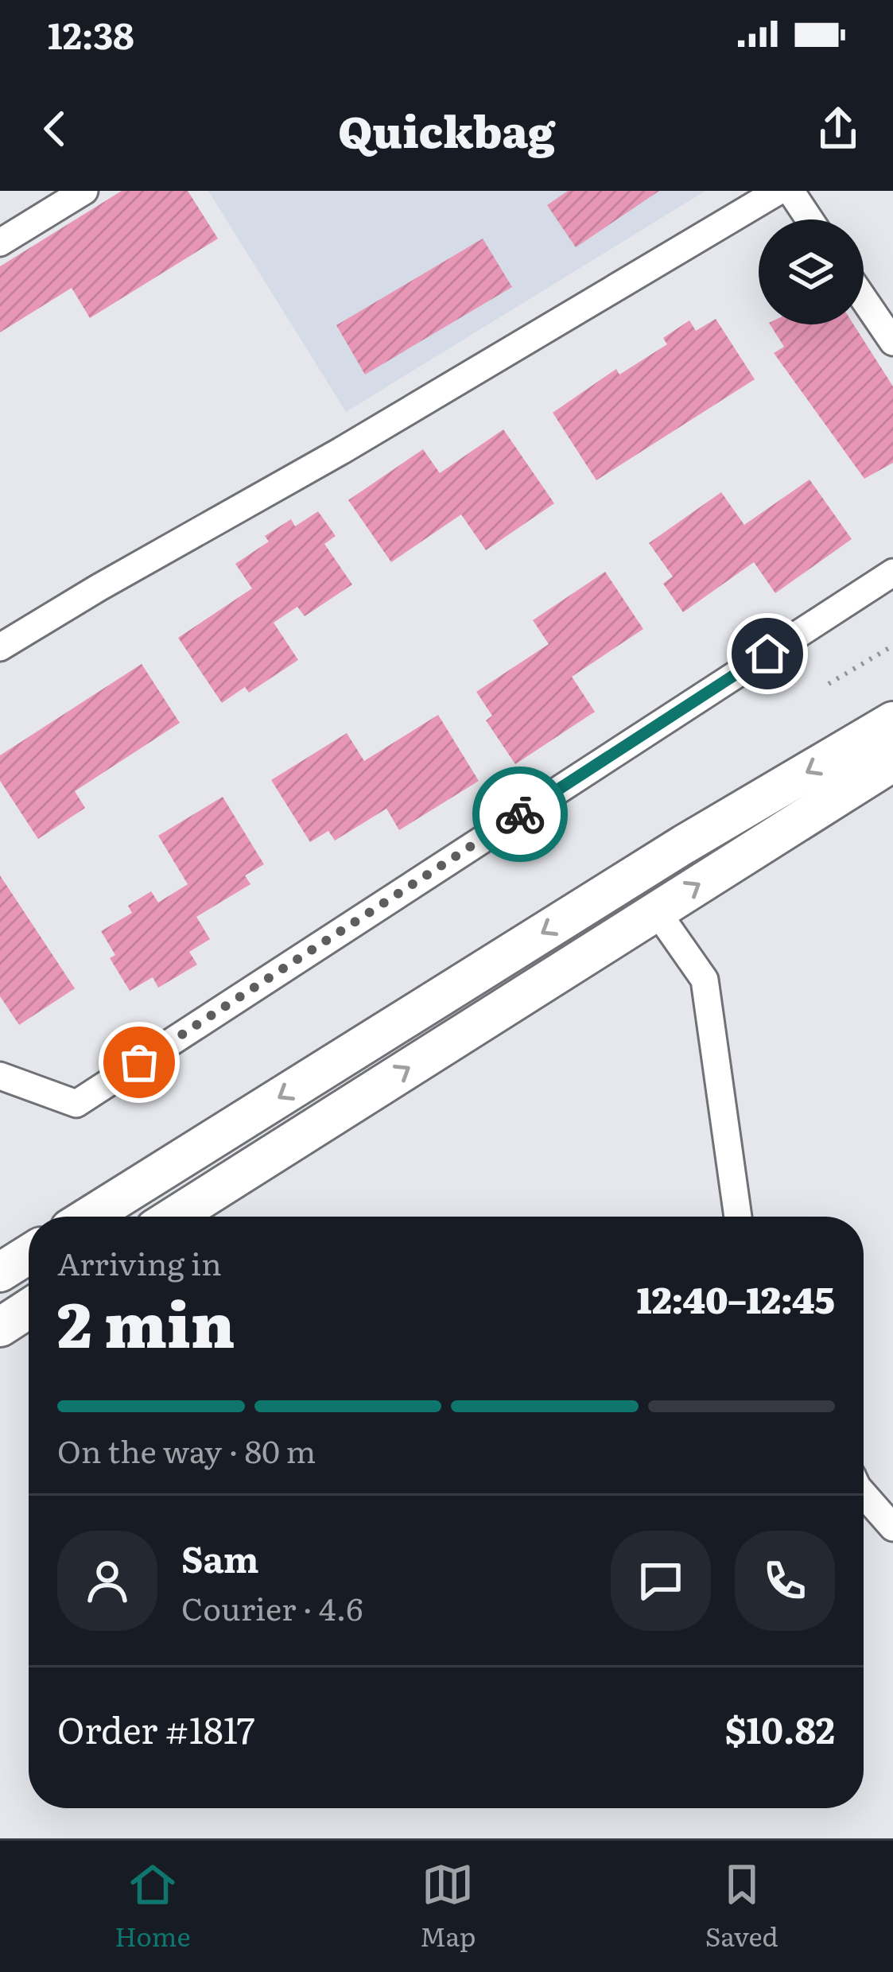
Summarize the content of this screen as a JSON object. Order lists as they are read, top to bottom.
{
  "page": {
    "status": "12:38",
    "header": "Quickbag",
    "heading": ["2 min", "Arriving in", "12:40–12:45"],
    "panel": [
      "Sam",
      "Courier · 4.6",
      "Order #1817",
      "$10.82"
    ],
    "bar": "On the way · 80 m",
    "tabs": ["Home", "Map", "Saved"]
  }
}
